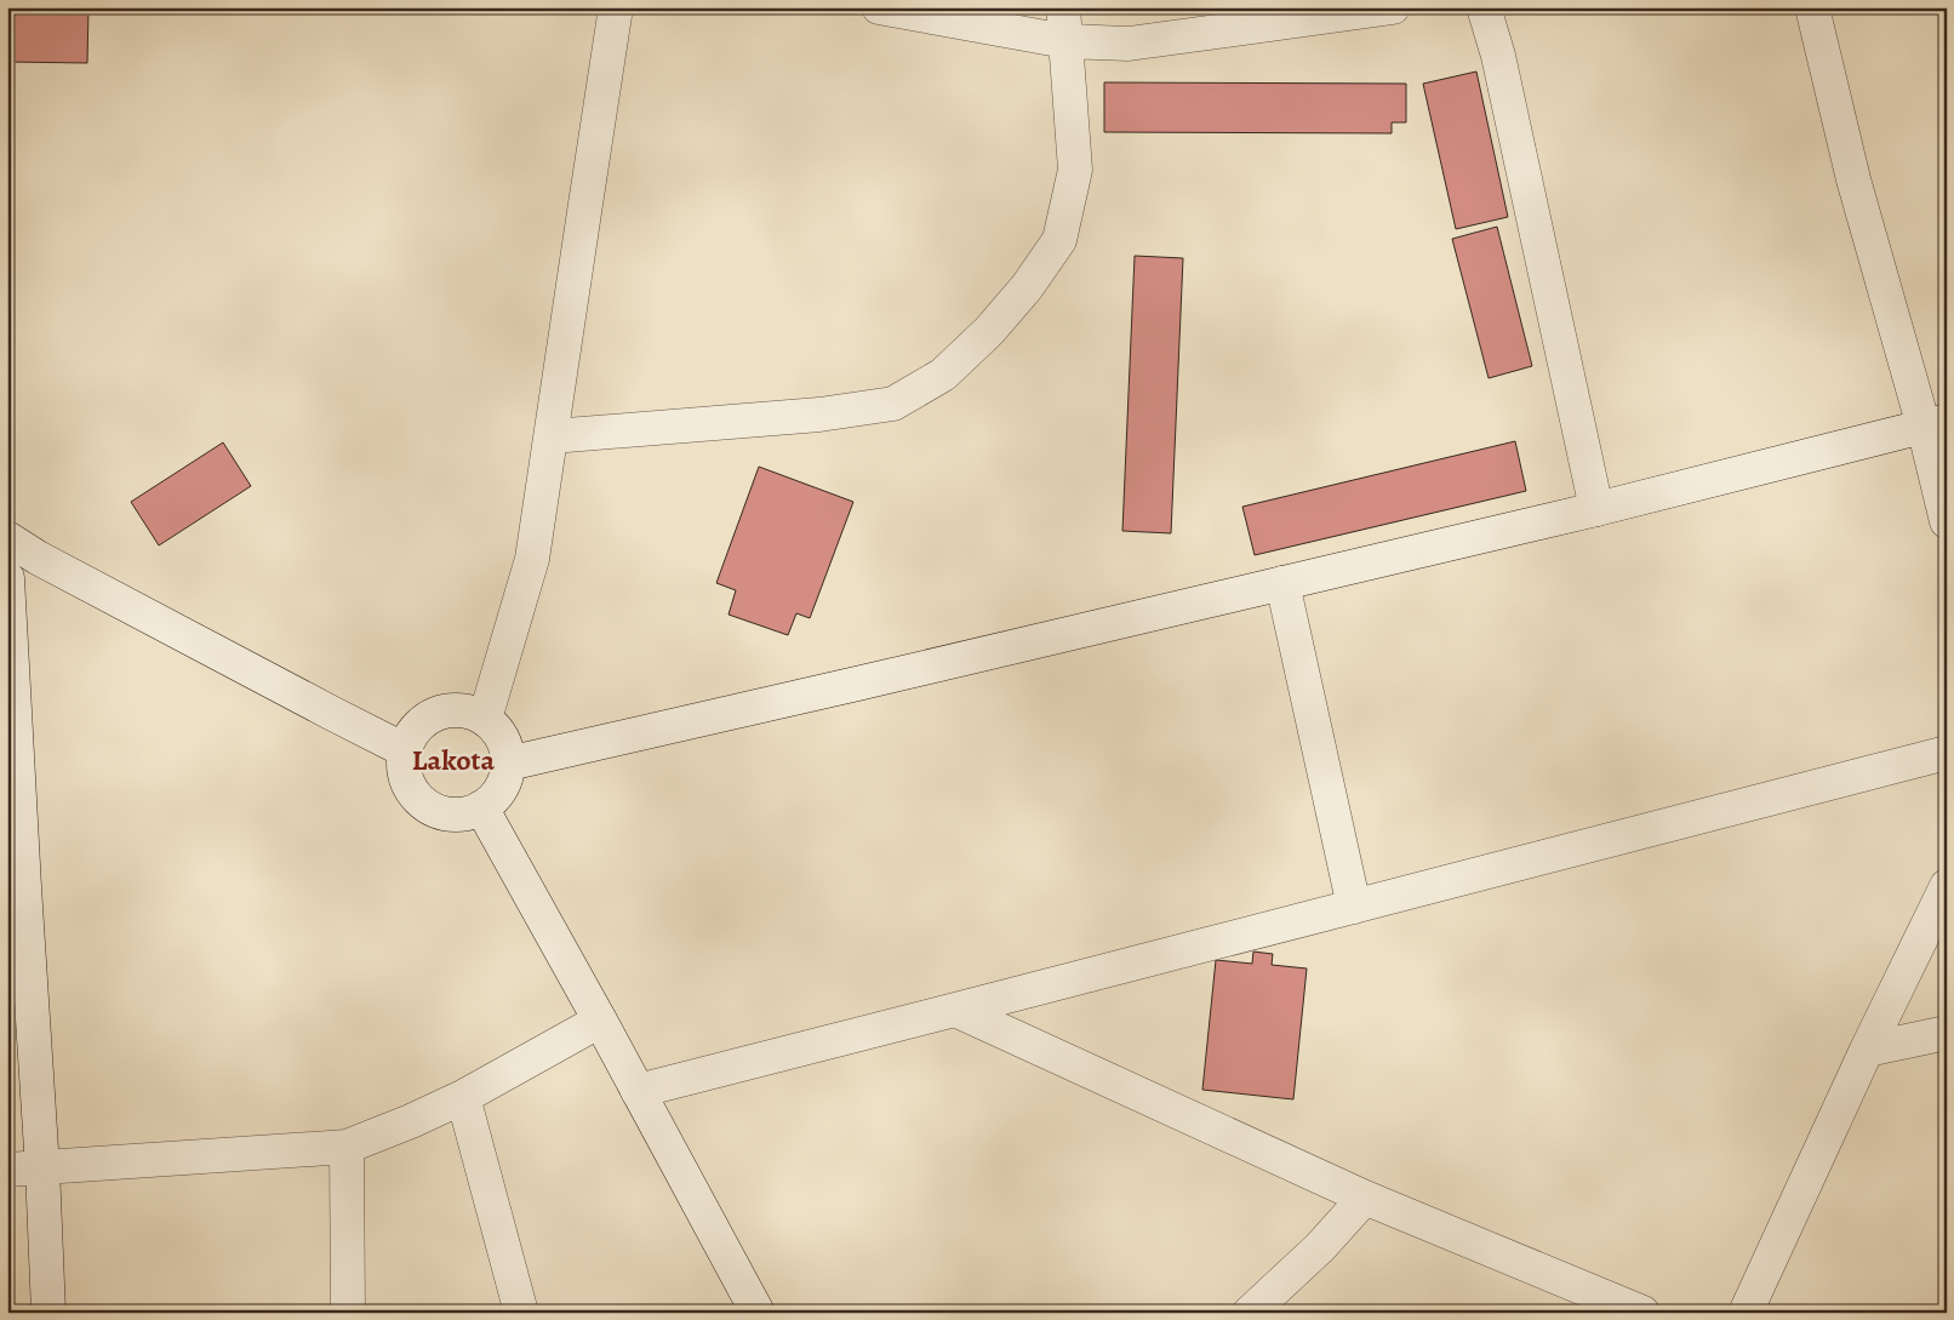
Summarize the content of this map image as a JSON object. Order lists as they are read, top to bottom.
{
  "districts": ["Lakota"]
}
